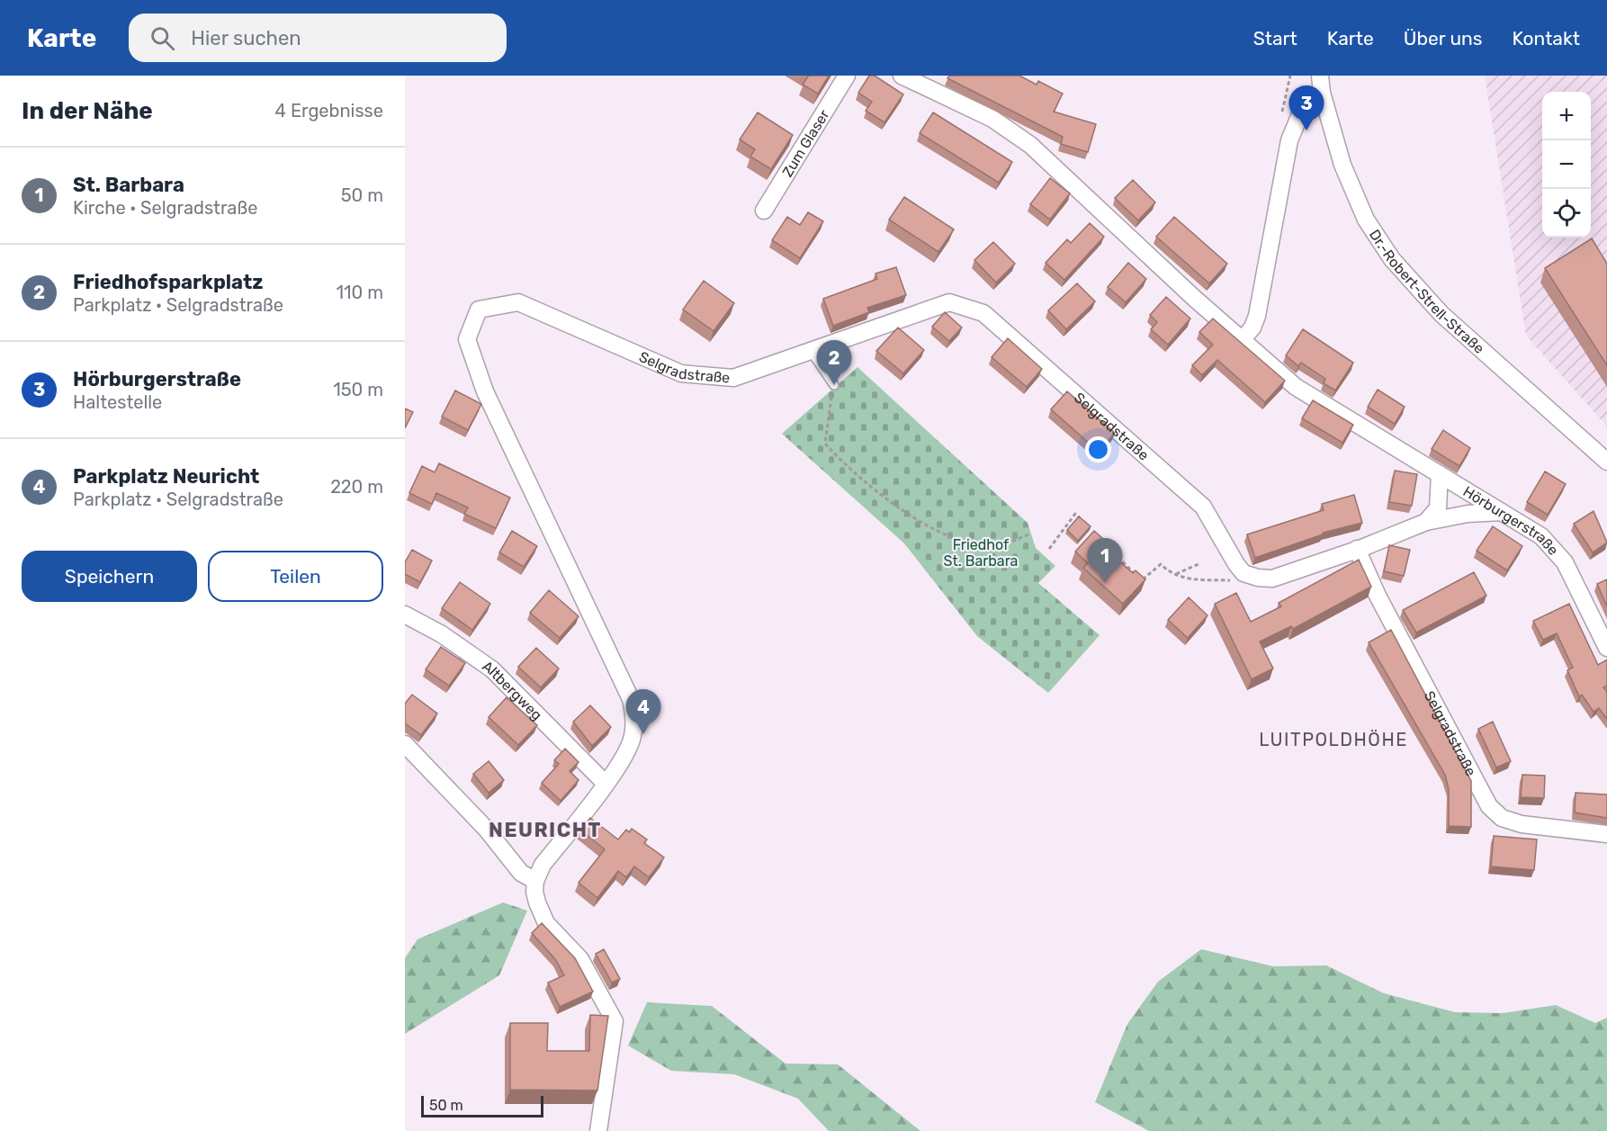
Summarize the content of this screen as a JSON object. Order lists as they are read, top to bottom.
{
  "streets": {
    "street": [
      "Zum Glaser",
      "Dr.-Robert-Strell-Straße",
      "Selgradstraße",
      "Hörburgerstraße",
      "Altbergweg"
    ]
  },
  "crossings": [
    ["Selgradstraße", "Hörburgerstraße"],
    ["Selgradstraße", "Altbergweg"]
  ],
  "districts": ["LUITPOLDHÖHE", "NEURICHT"],
  "parks": ["Friedhof St. Barbara"],
  "scale_bar": "50 m",
  "page": {
    "header": "Karte",
    "search": "Hier suchen",
    "nav": [
      "Start",
      "Karte",
      "Über uns",
      "Kontakt"
    ],
    "heading": ["In der Nähe", "4 Ergebnisse"],
    "pins": [
      "3",
      "2",
      "1",
      "4"
    ],
    "map_buttons": ["+", "−"],
    "list": [
      {
        "mark": "1",
        "name": "St. Barbara",
        "note": "Kirche · Selgradstraße",
        "value": "50 m"
      },
      {
        "mark": "2",
        "name": "Friedhofsparkplatz",
        "note": "Parkplatz · Selgradstraße",
        "value": "110 m"
      },
      {
        "mark": "3",
        "name": "Hörburgerstraße",
        "note": "Haltestelle",
        "value": "150 m"
      },
      {
        "mark": "4",
        "name": "Parkplatz Neuricht",
        "note": "Parkplatz · Selgradstraße",
        "value": "220 m"
      }
    ],
    "buttons": ["Speichern", "Teilen"],
    "scale": "50 m"
  }
}
